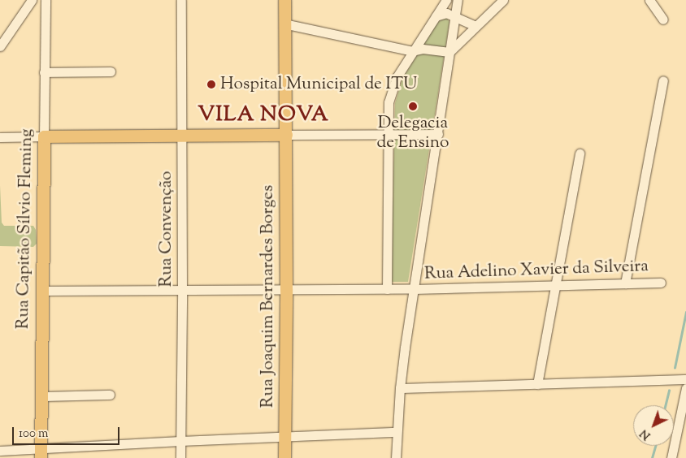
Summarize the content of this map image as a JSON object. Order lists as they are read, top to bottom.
{
  "streets": {
    "main road": ["Rua Capitão Sílvio Fleming", "Rua Joaquim Bernardes Borges"],
    "street": ["Rua Convenção", "Rua Adelino Xavier da Silveira"]
  },
  "crossings": [
    ["Rua Capitão Sílvio Fleming", "Rua Adelino Xavier da Silveira"],
    ["Rua Convenção", "Rua Adelino Xavier da Silveira"],
    ["Rua Adelino Xavier da Silveira", "Rua Joaquim Bernardes Borges"]
  ],
  "districts": ["VILA NOVA"],
  "places": ["Hospital Municipal de ITU", "Delegacia de Ensino"],
  "scale_bar": "100 m",
  "north": "bottom left"
}
